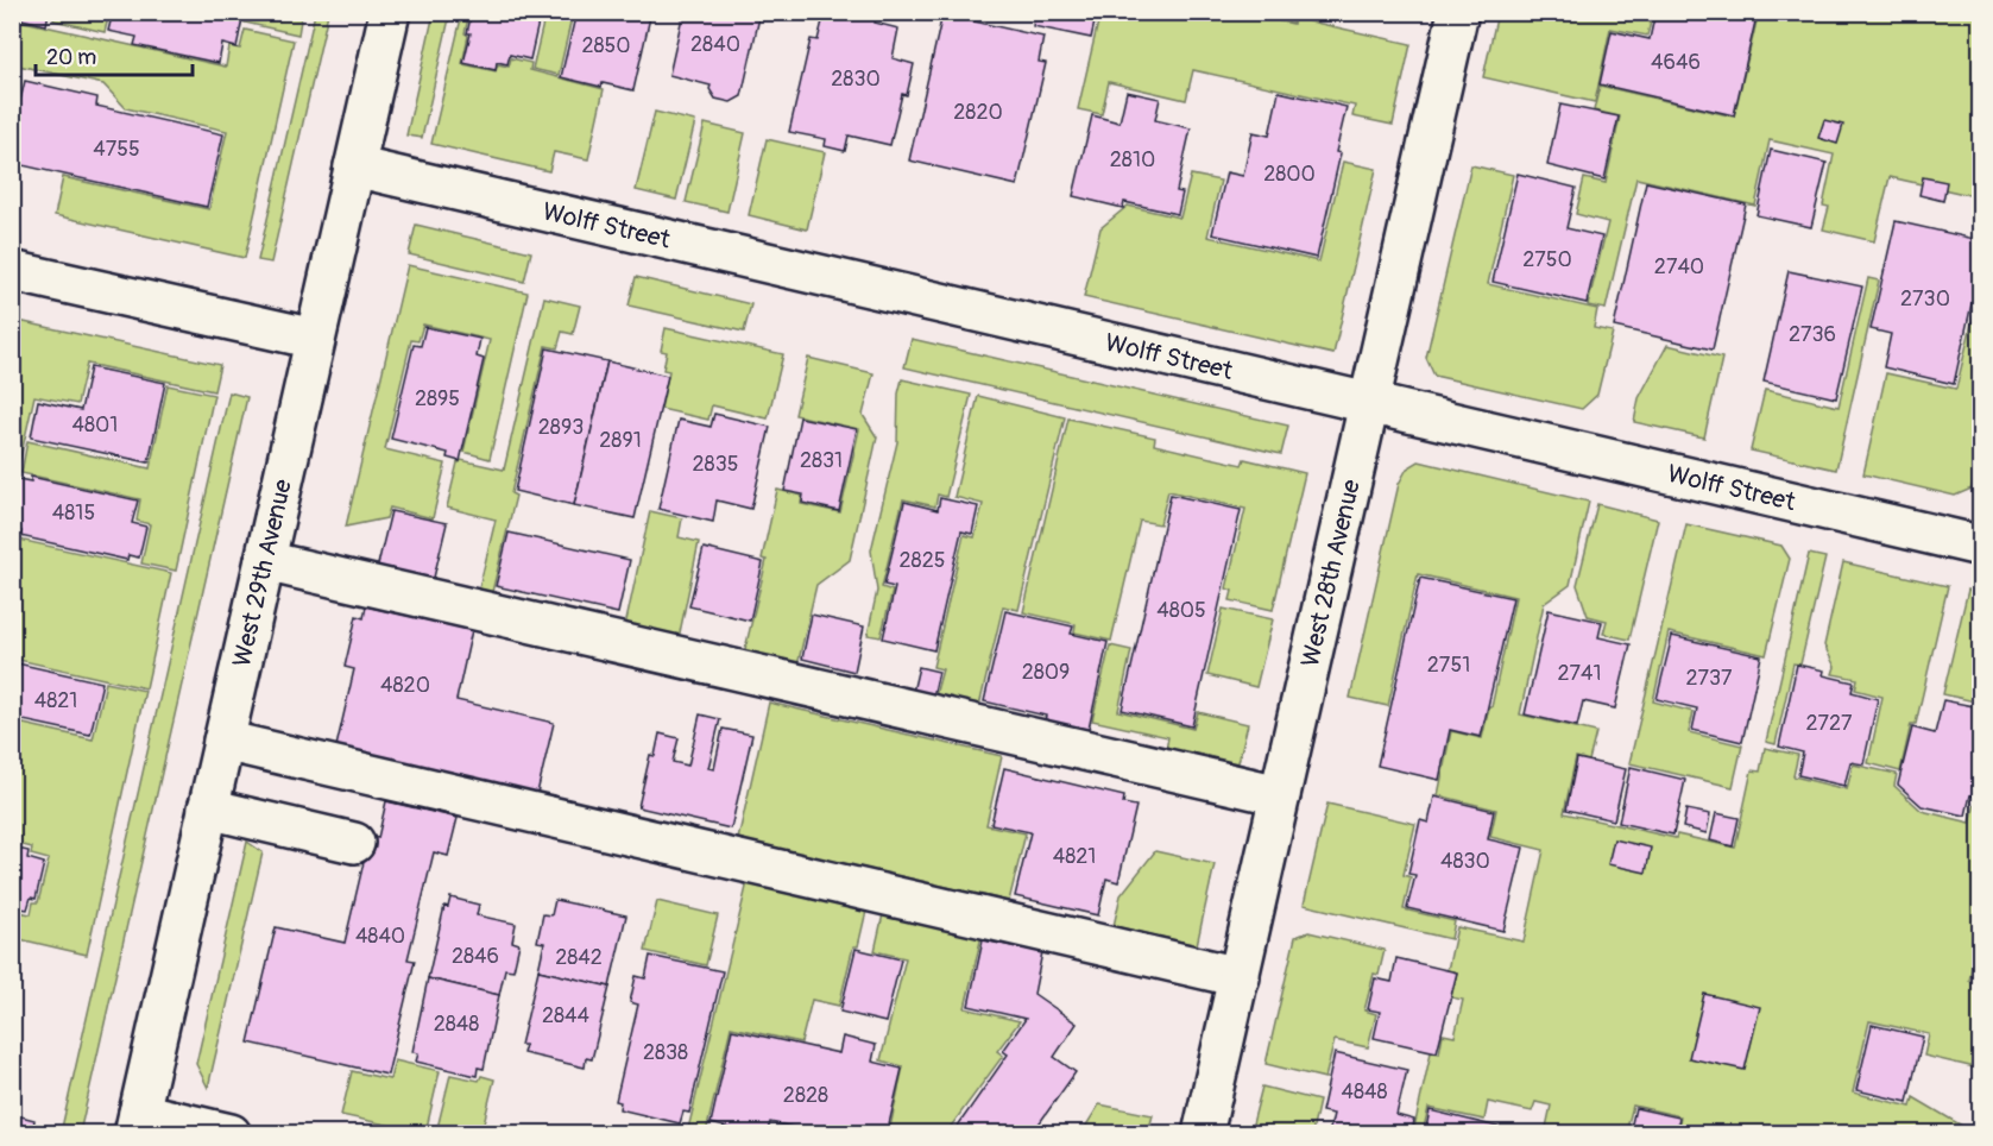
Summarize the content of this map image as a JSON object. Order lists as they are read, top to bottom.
{
  "streets": {
    "street": ["Wolff Street", "West 29th Avenue", "West 28th Avenue"]
  },
  "crossings": [
    ["Wolff Street", "West 29th Avenue"],
    ["Wolff Street", "West 28th Avenue"]
  ],
  "house_numbers": [
    "2840",
    "2850",
    "4646",
    "2830",
    "2820",
    "4755",
    "2810",
    "2800",
    "2750",
    "2740",
    "2730",
    "2736",
    "2895",
    "4801",
    "2893",
    "2891",
    "2831",
    "2835",
    "4815",
    "2825",
    "4805",
    "2751",
    "2809",
    "2741",
    "2737",
    "4820",
    "4821",
    "2727",
    "4821",
    "4830",
    "4840",
    "2846",
    "2842",
    "2844",
    "2848",
    "2838",
    "4848",
    "2828"
  ],
  "scale_bar": "20 m"
}
